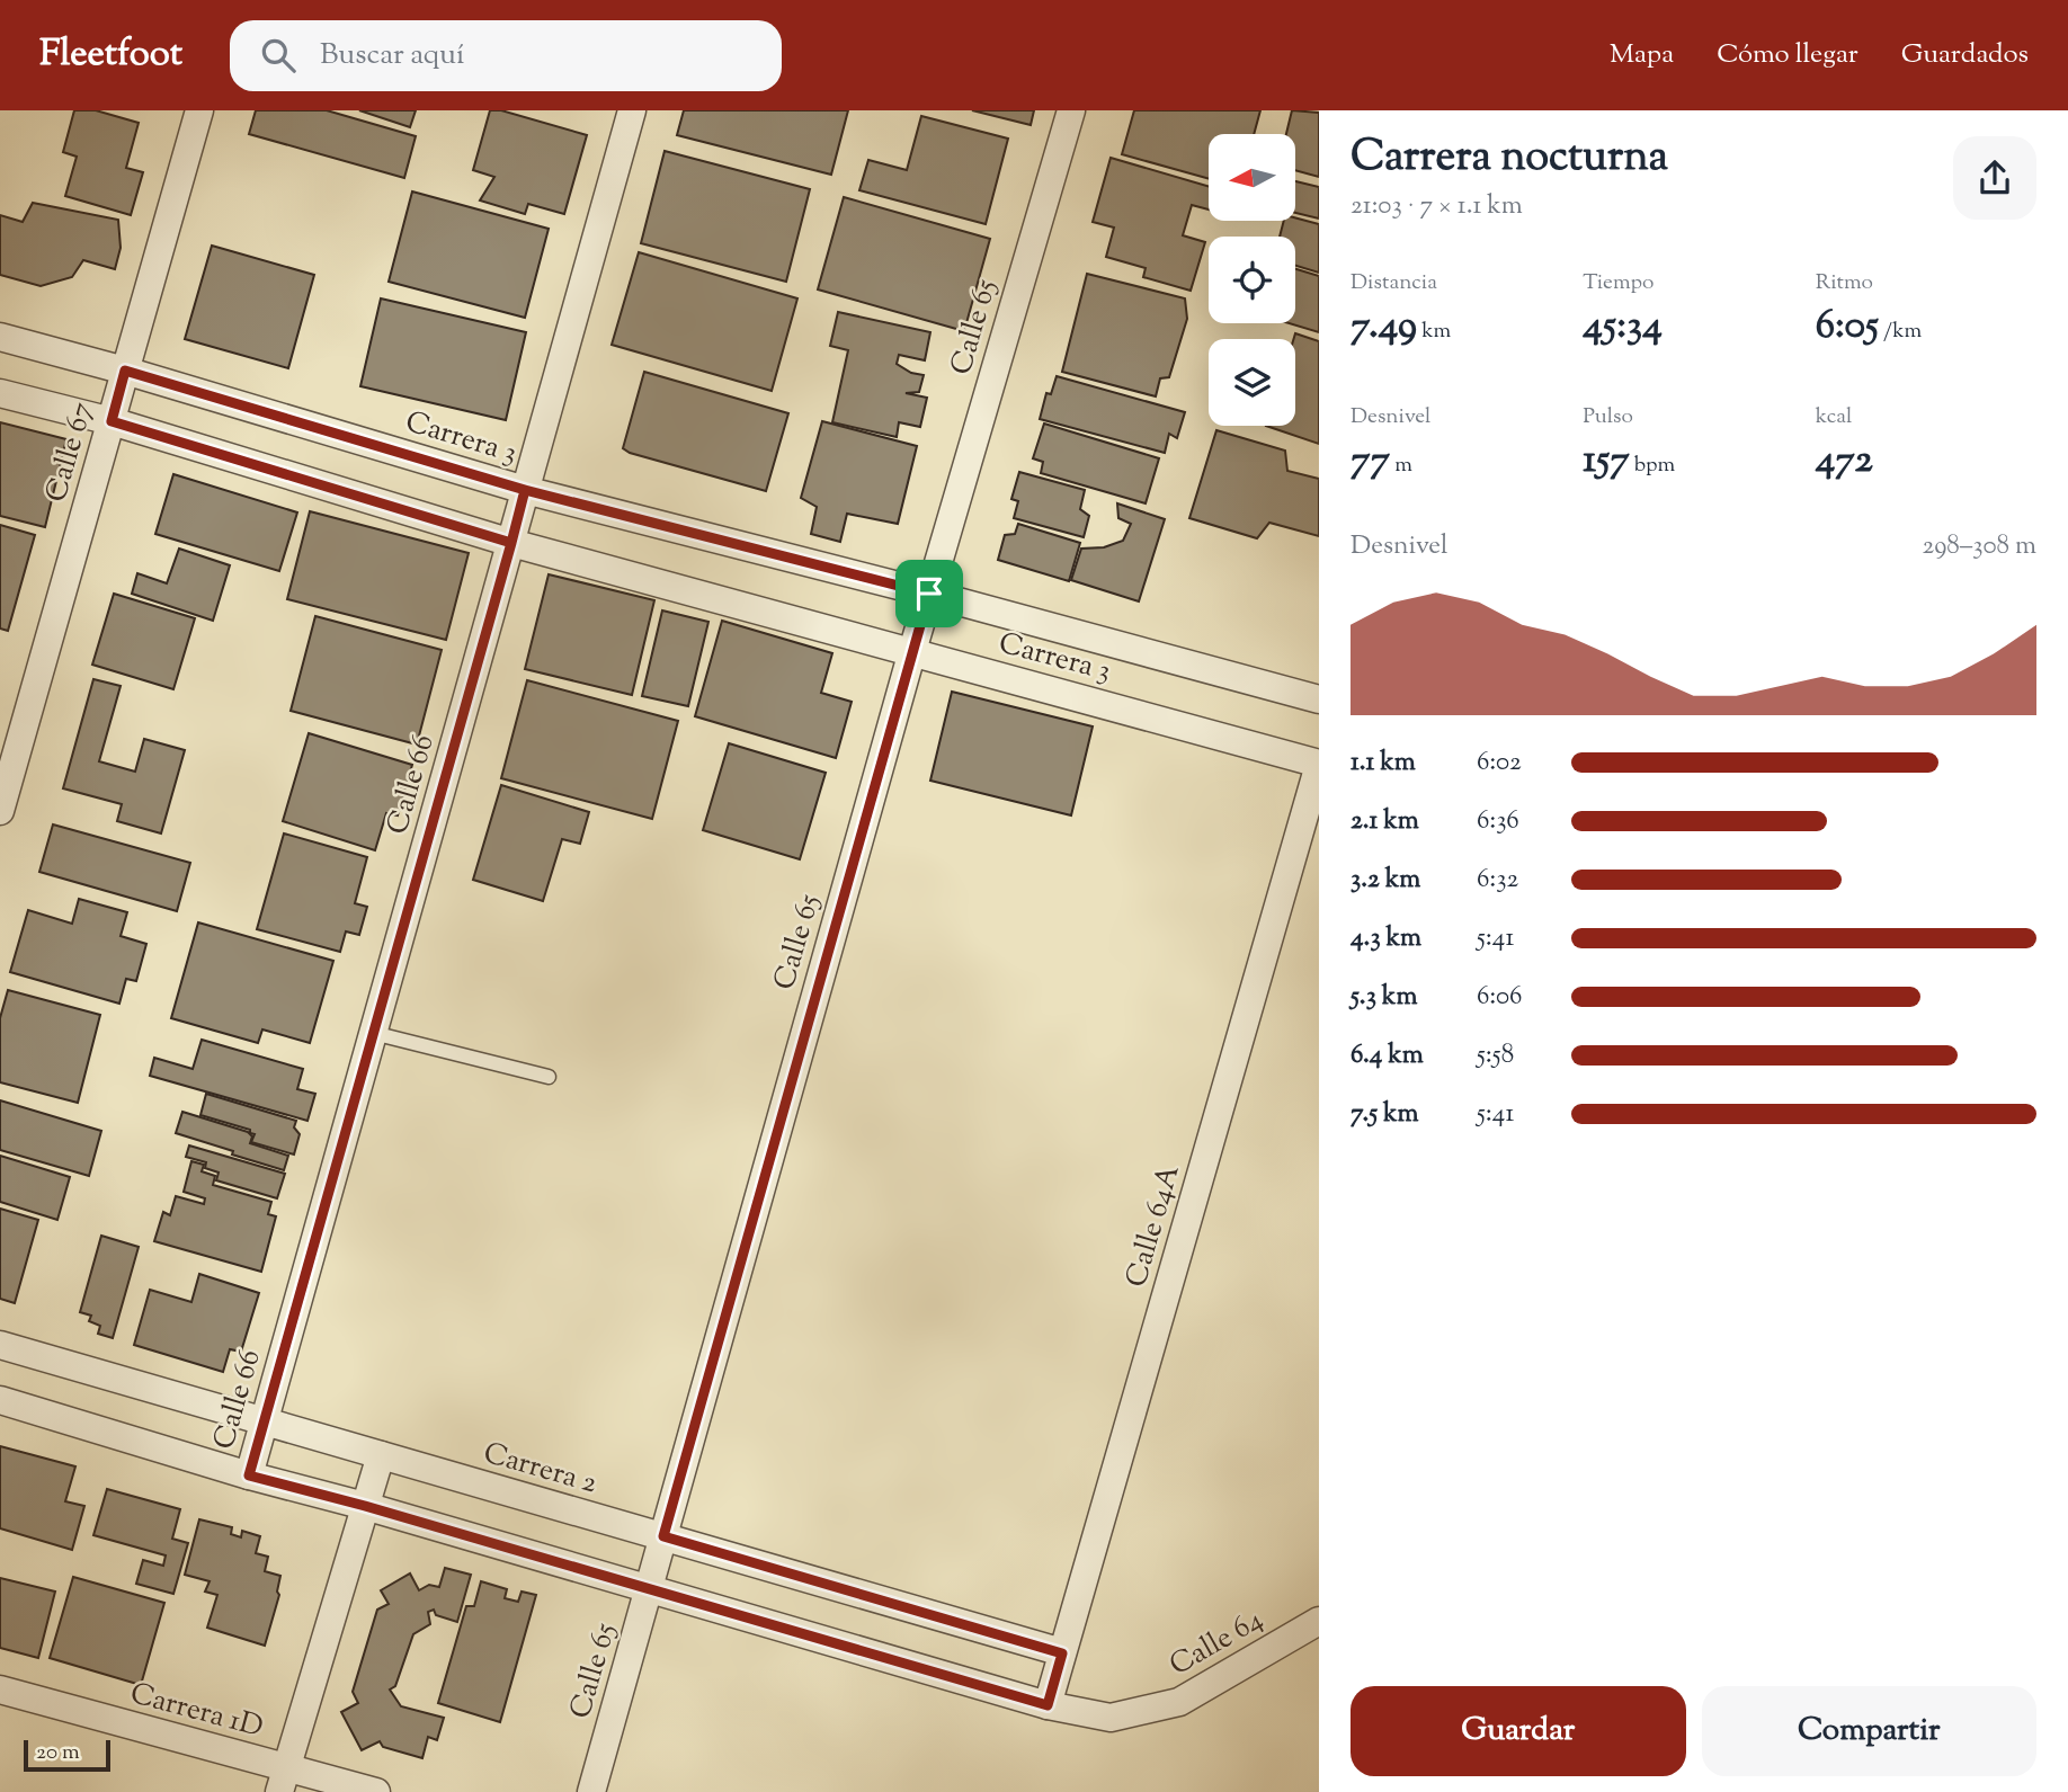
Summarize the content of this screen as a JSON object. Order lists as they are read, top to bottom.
{
  "streets": {
    "street": [
      "Calle 65",
      "Carrera 3",
      "Calle 67",
      "Calle 66",
      "Calle 64A",
      "Carrera 2",
      "Calle 64",
      "Carrera 1D"
    ]
  },
  "crossings": [
    ["Calle 65", "Carrera 3"],
    ["Calle 65", "Carrera 2"],
    ["Carrera 3", "Calle 67"],
    ["Carrera 3", "Calle 66"],
    ["Carrera 3", "Calle 64A"],
    ["Calle 66", "Carrera 2"],
    ["Calle 64A", "Carrera 2"],
    ["Calle 64A", "Calle 64"]
  ],
  "scale_bar": "20 m",
  "north": "left",
  "page": {
    "header": "Fleetfoot",
    "search": "Buscar aquí",
    "nav": ["Mapa", "Cómo llegar", "Guardados"],
    "heading": ["Carrera nocturna", "21:03 · 7 × 1.1 km"],
    "stats": [
      ["Distancia", "7.49 km"],
      ["Tiempo", "45:34"],
      ["Ritmo", "6:05 /km"],
      ["Desnivel", "77 m"],
      ["Pulso", "157 bpm"],
      ["kcal", "472"]
    ],
    "chart": ["Desnivel", "298–308 m"],
    "list": [
      {
        "name": "1.1 km",
        "note": "6:02"
      },
      {
        "name": "2.1 km",
        "note": "6:36"
      },
      {
        "name": "3.2 km",
        "note": "6:32"
      },
      {
        "name": "4.3 km",
        "note": "5:41"
      },
      {
        "name": "5.3 km",
        "note": "6:06"
      },
      {
        "name": "6.4 km",
        "note": "5:58"
      },
      {
        "name": "7.5 km",
        "note": "5:41"
      }
    ],
    "buttons": ["Guardar", "Compartir"],
    "scale": "20 m"
  }
}
